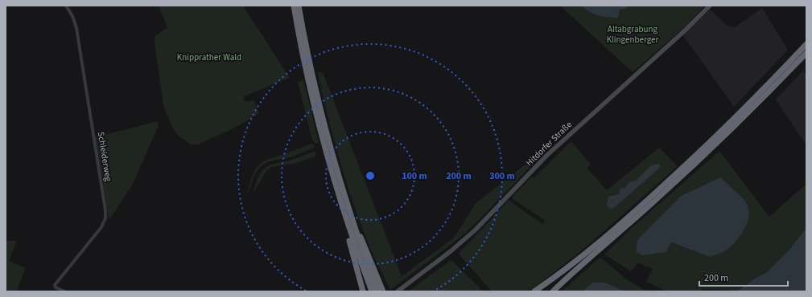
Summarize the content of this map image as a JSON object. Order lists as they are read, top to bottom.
{
  "streets": {
    "main road": ["Hitdorfer Straße"],
    "street": ["Schleiderweg"]
  },
  "parks": ["Altabgrabung Klingenberger", "Knipprather Wald"],
  "scale_bar": "200 m",
  "rings": ["100 m", "200 m", "300 m"]
}
